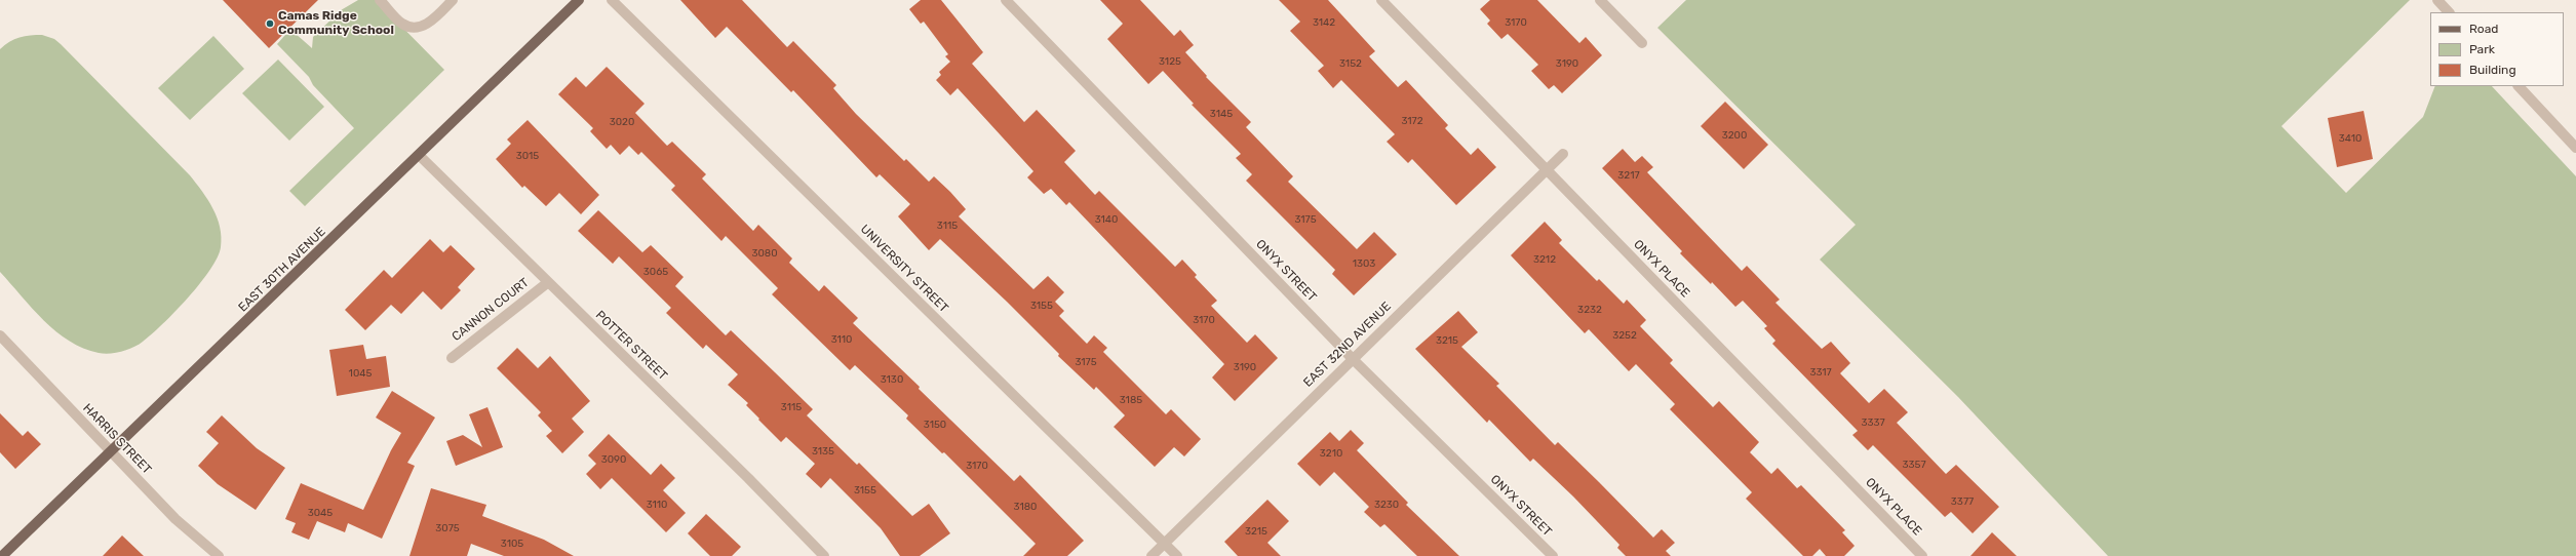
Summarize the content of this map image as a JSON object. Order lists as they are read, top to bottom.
{
  "streets": {
    "main road": ["EAST 30TH AVENUE"],
    "street": [
      "UNIVERSITY STREET",
      "ONYX PLACE",
      "ONYX STREET",
      "CANNON COURT",
      "EAST 32ND AVENUE",
      "POTTER STREET",
      "HARRIS STREET"
    ]
  },
  "crossings": [
    ["UNIVERSITY STREET", "EAST 32ND AVENUE"],
    ["ONYX PLACE", "EAST 32ND AVENUE"],
    ["EAST 30TH AVENUE", "POTTER STREET"],
    ["EAST 30TH AVENUE", "HARRIS STREET"],
    ["ONYX STREET", "EAST 32ND AVENUE"],
    ["CANNON COURT", "POTTER STREET"]
  ],
  "places": ["Camas Ridge Community School"],
  "house_numbers": [
    "3142",
    "3170",
    "3125",
    "3152",
    "3190",
    "3145",
    "3172",
    "3020",
    "3200",
    "3410",
    "3015",
    "3217",
    "3140",
    "3175",
    "3115",
    "3080",
    "3212",
    "1303",
    "3065",
    "3155",
    "3232",
    "3170",
    "3252",
    "3110",
    "3215",
    "3175",
    "3190",
    "3317",
    "1045",
    "3130",
    "3185",
    "3115",
    "3337",
    "3150",
    "3135",
    "3210",
    "3090",
    "3357",
    "3170",
    "3155",
    "3377",
    "3110",
    "3230",
    "3180",
    "3045",
    "3075",
    "3215",
    "3105"
  ],
  "legend": ["Road", "Park", "Building"]
}
